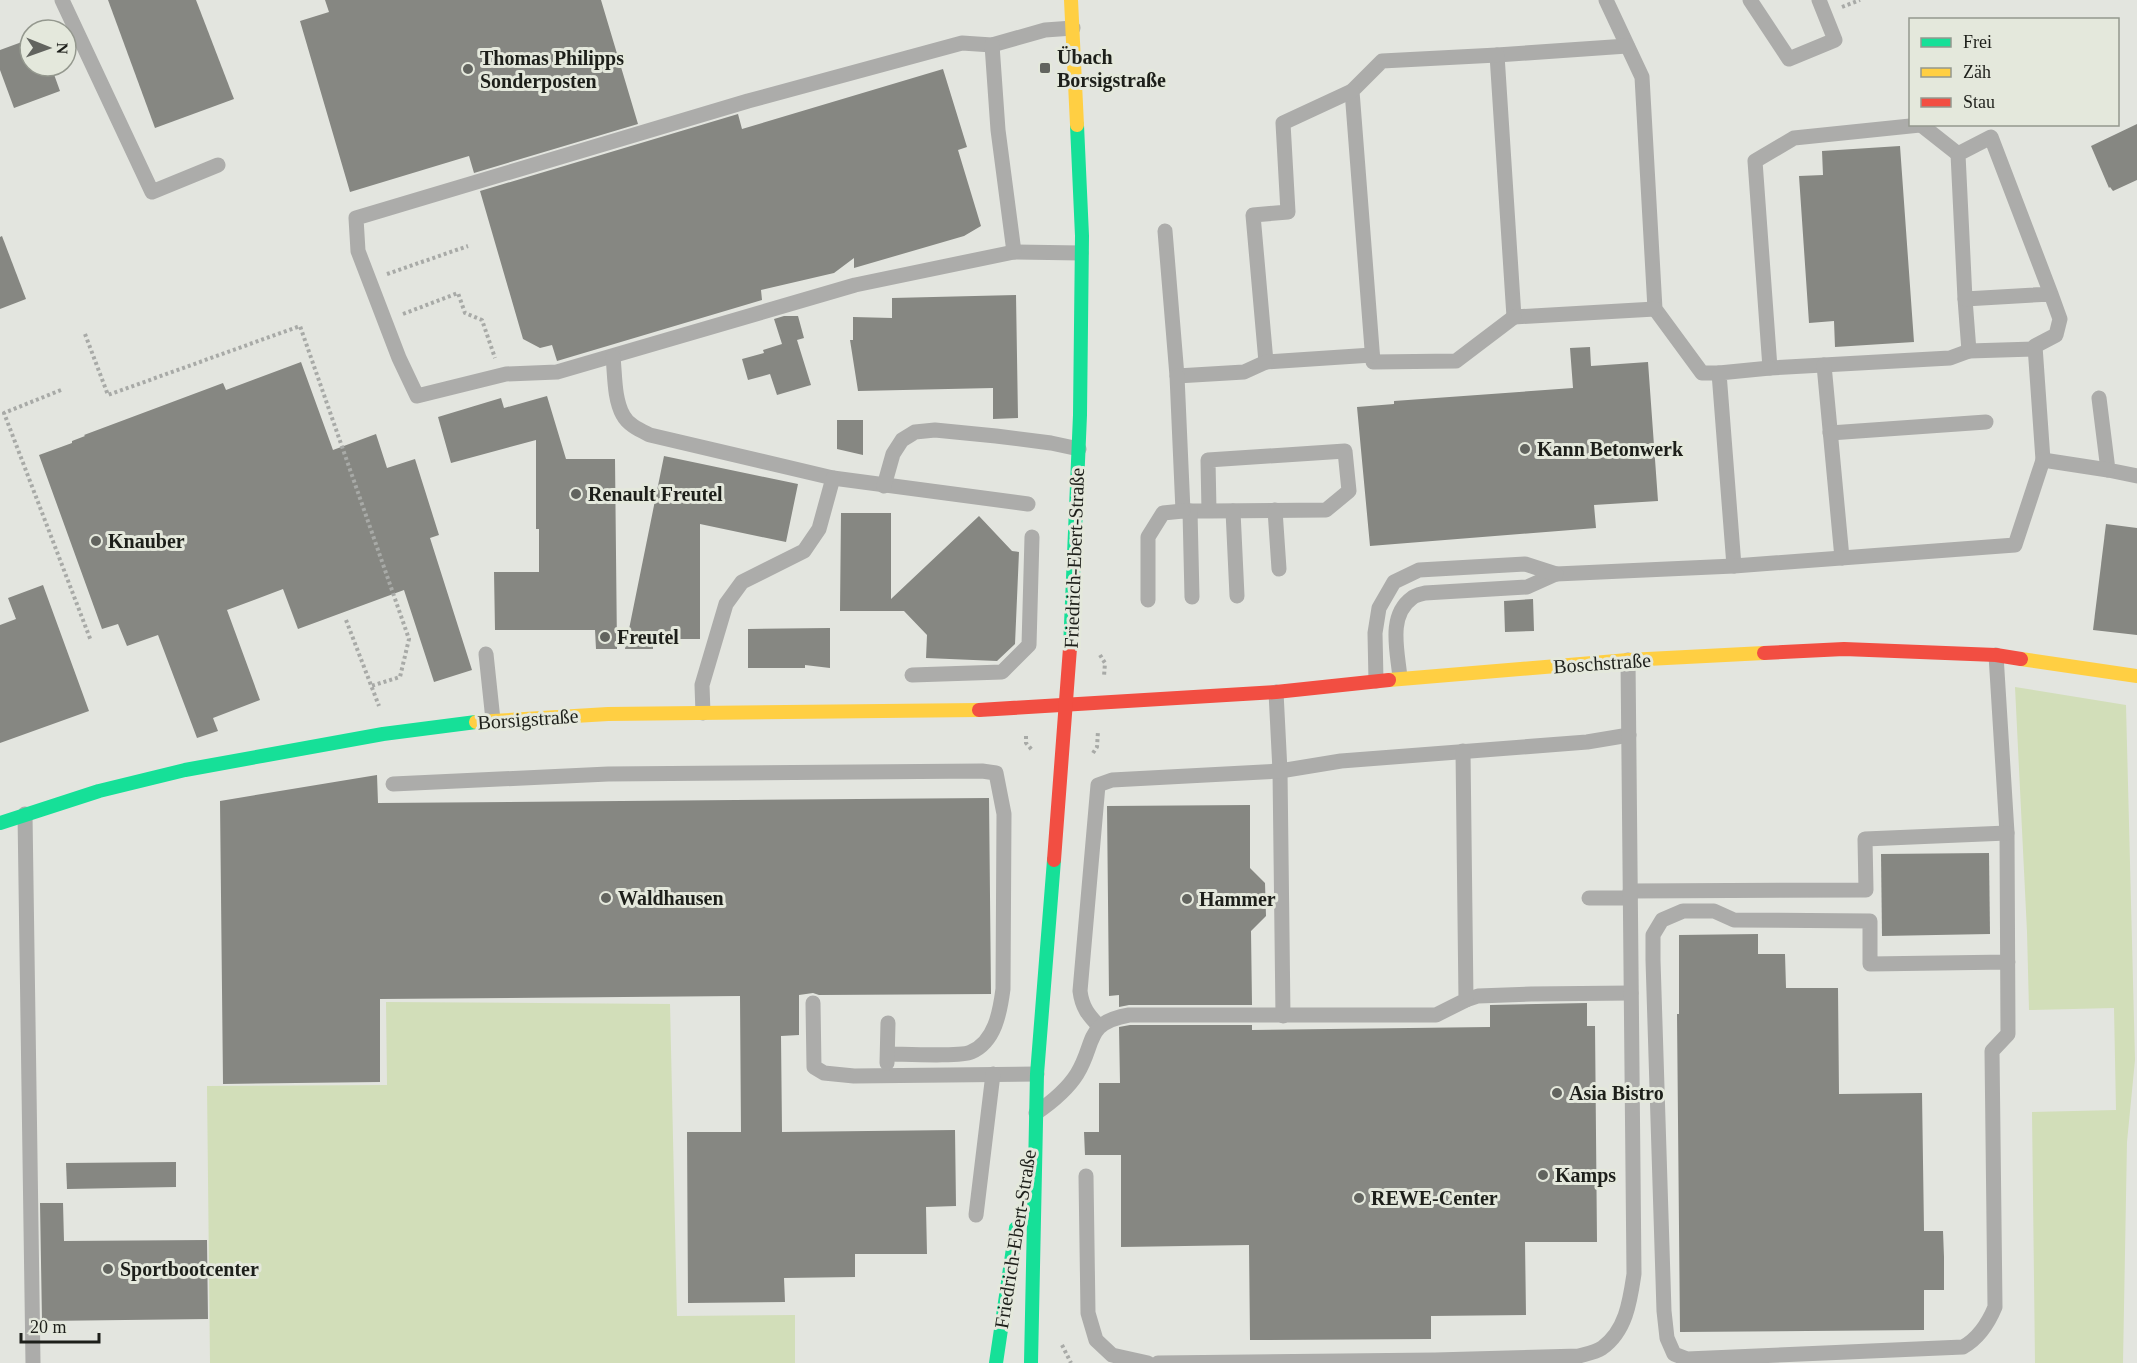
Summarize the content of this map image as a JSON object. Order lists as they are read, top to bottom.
{
  "streets": {
    "street": ["Friedrich-Ebert-Straße", "Boschstraße", "Borsigstraße"]
  },
  "crossings": [
    ["Friedrich-Ebert-Straße", "Boschstraße"],
    ["Friedrich-Ebert-Straße", "Borsigstraße"],
    ["Boschstraße", "Borsigstraße"]
  ],
  "places": {
    "transit": ["Übach Borsigstraße"],
    "other": [
      "Thomas Philipps Sonderposten",
      "Kann Betonwerk",
      "Renault Freutel",
      "Knauber",
      "Freutel",
      "Waldhausen",
      "Hammer",
      "Asia Bistro",
      "Kamps",
      "REWE-Center",
      "Sportbootcenter"
    ]
  },
  "legend": ["Frei", "Zäh", "Stau"],
  "scale_bar": "20 m",
  "north": "right"
}
